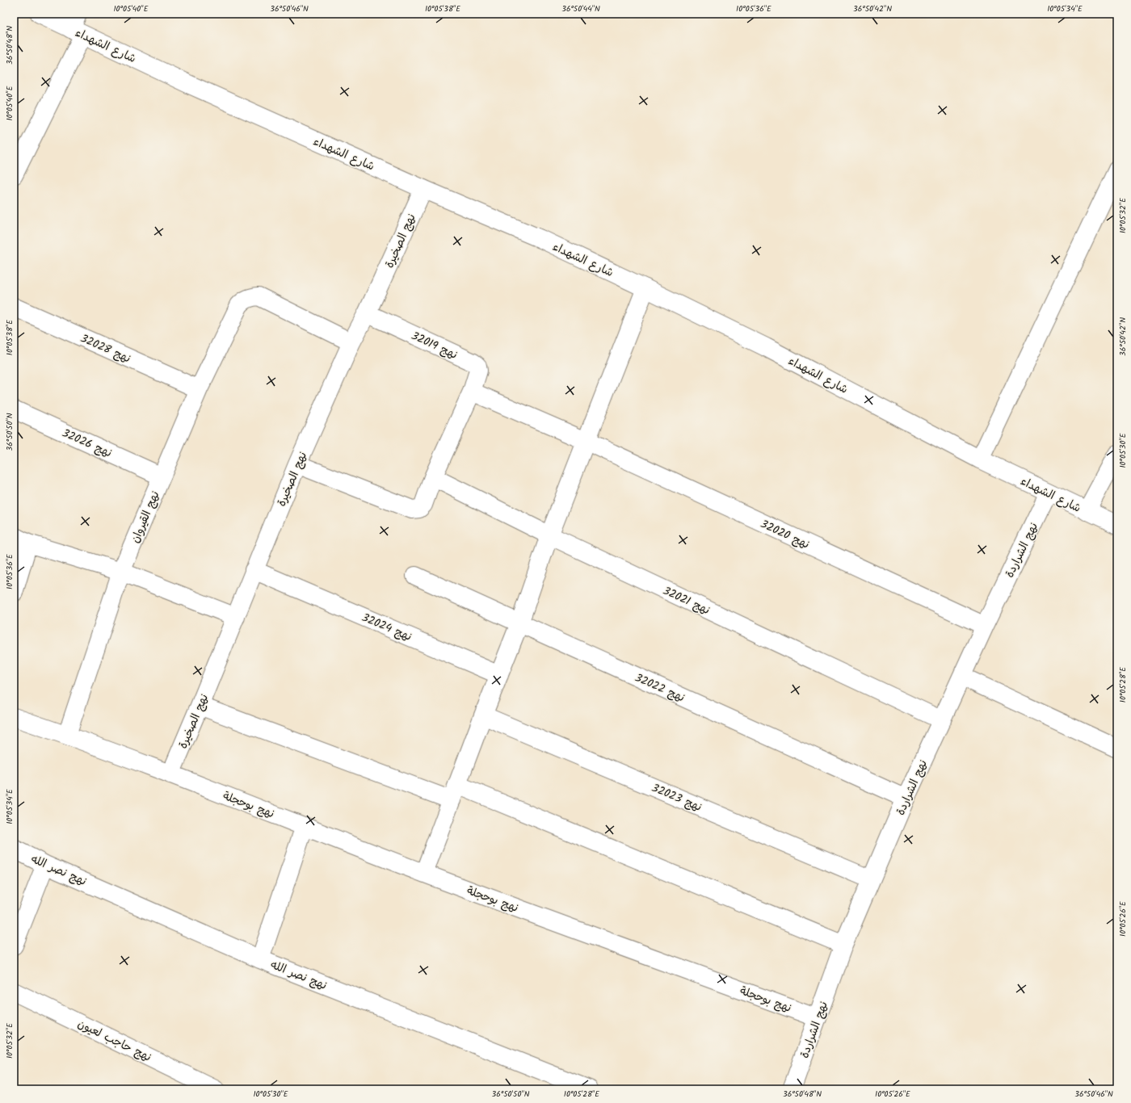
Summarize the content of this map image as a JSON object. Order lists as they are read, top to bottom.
{
  "streets": {
    "street": [
      "شارع الشهداء",
      "نهج الصخيرة",
      "نهج 32019",
      "نهج 32028",
      "نهج 32026",
      "نهج القيروان",
      "نهج 32020",
      "نهج الشراردة",
      "نهج 32021",
      "نهج 32024",
      "نهج 32022",
      "نهج 32023",
      "نهج بوحجلة",
      "نهج نصر الله",
      "نهج حاجب لعيون"
    ]
  },
  "crossings": [
    ["شارع الشهداء", "نهج الصخيرة"],
    ["شارع الشهداء", "نهج الشراردة"],
    ["نهج الصخيرة", "نهج 32019"],
    ["نهج الصخيرة", "نهج القيروان"],
    ["نهج الصخيرة", "نهج 32024"],
    ["نهج الصخيرة", "نهج بوحجلة"],
    ["نهج 32019", "نهج 32020"],
    ["نهج 32019", "نهج 32021"],
    ["نهج 32028", "نهج القيروان"],
    ["نهج 32026", "نهج القيروان"],
    ["نهج القيروان", "نهج بوحجلة"],
    ["نهج 32020", "نهج الشراردة"],
    ["نهج الشراردة", "نهج 32021"],
    ["نهج الشراردة", "نهج 32022"],
    ["نهج الشراردة", "نهج 32023"],
    ["نهج الشراردة", "نهج بوحجلة"]
  ],
  "coordinates": [
    "10°05'40\"E",
    "36°50'46\"N",
    "10°05'38\"E",
    "36°50'44\"N",
    "10°05'36\"E",
    "36°50'42\"N",
    "10°05'34\"E",
    "36°50'48\"N",
    "10°05'32\"E",
    "36°50'50\"N",
    "10°05'30\"E",
    "10°05'28\"E",
    "10°05'26\"E"
  ]
}
